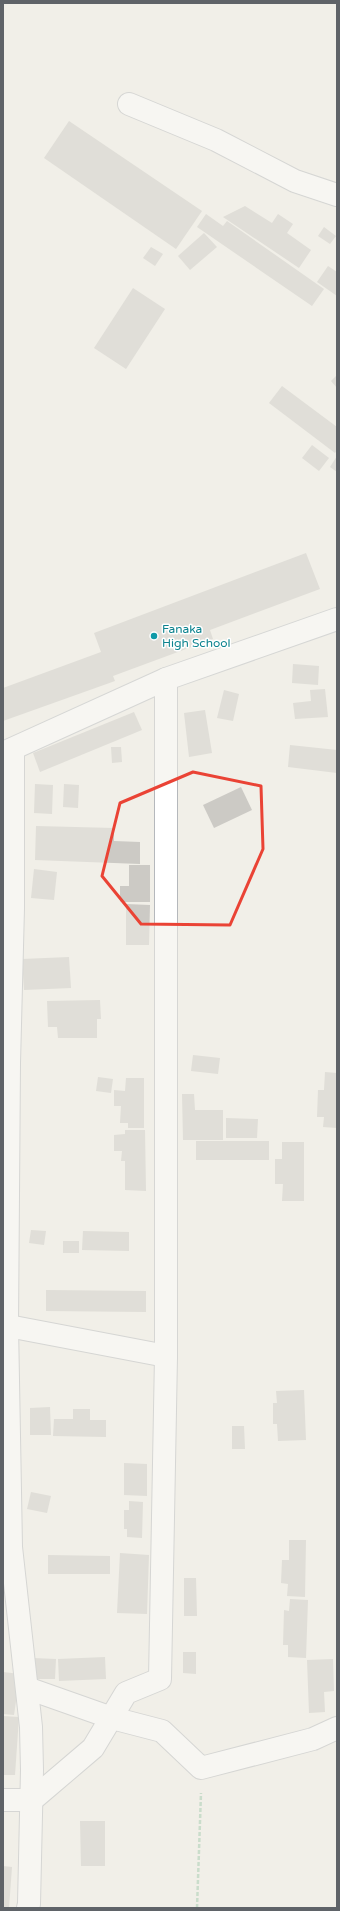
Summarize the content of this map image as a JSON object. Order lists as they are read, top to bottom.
{
  "places": ["Fanaka High School"]
}
